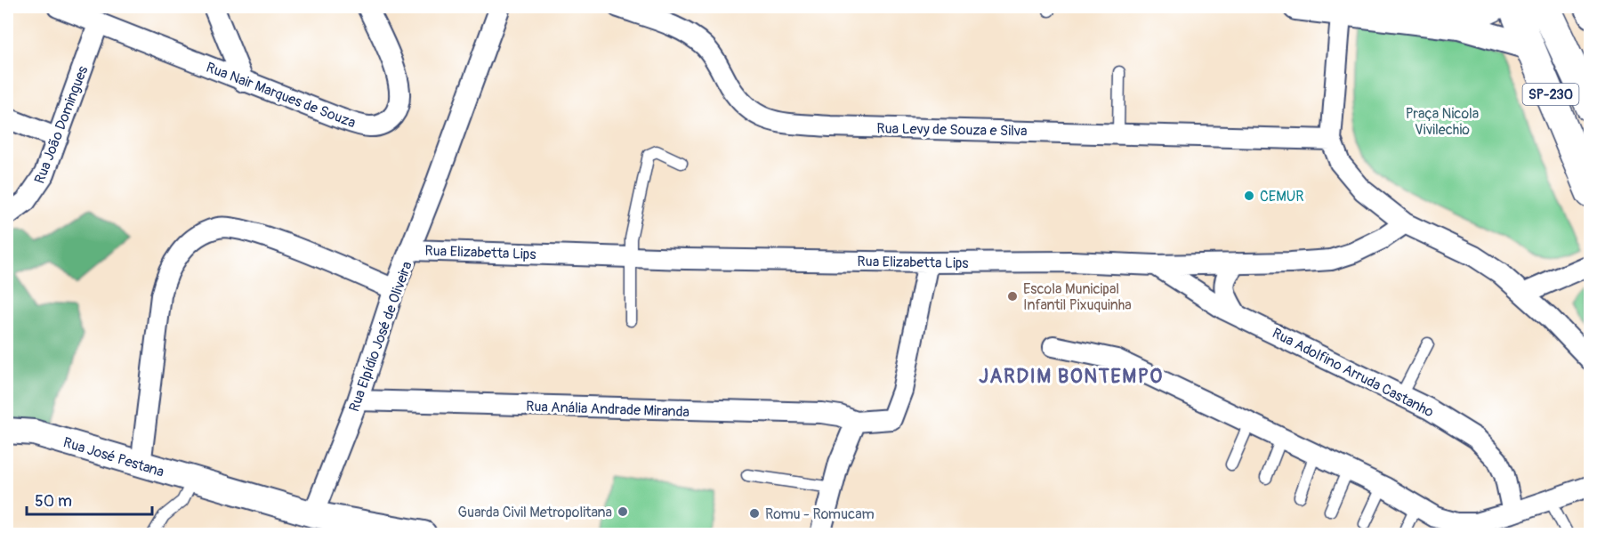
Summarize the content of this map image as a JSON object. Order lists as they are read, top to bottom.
{
  "streets": {
    "highway": ["SP-230"],
    "street": [
      "Rua Nair Marques de Souza",
      "Rua João Domingues",
      "Rua Levy de Souza e Silva",
      "Rua Elizabetta Lips",
      "Rua Elpídio José de Oliveira",
      "Rua Adolfino Arruda Castanho",
      "Rua Anália Andrade Miranda",
      "Rua José Pestana"
    ]
  },
  "crossings": [
    ["Rua Nair Marques de Souza", "Rua João Domingues"],
    ["Rua Elizabetta Lips", "Rua Elpídio José de Oliveira"],
    ["Rua Elizabetta Lips", "Rua Adolfino Arruda Castanho"],
    ["Rua Elizabetta Lips", "Rua Anália Andrade Miranda"],
    ["Rua Elpídio José de Oliveira", "Rua Anália Andrade Miranda"],
    ["Rua Elpídio José de Oliveira", "Rua José Pestana"]
  ],
  "districts": ["JARDIM BONTEMPO"],
  "parks": ["Praça Nicola Vivilechio"],
  "places": [
    "CEMUR",
    "Escola Municipal Infantil Pixuquinha",
    "Guarda Civil Metropolitana",
    "Romu - Romucam"
  ],
  "scale_bar": "50 m"
}
